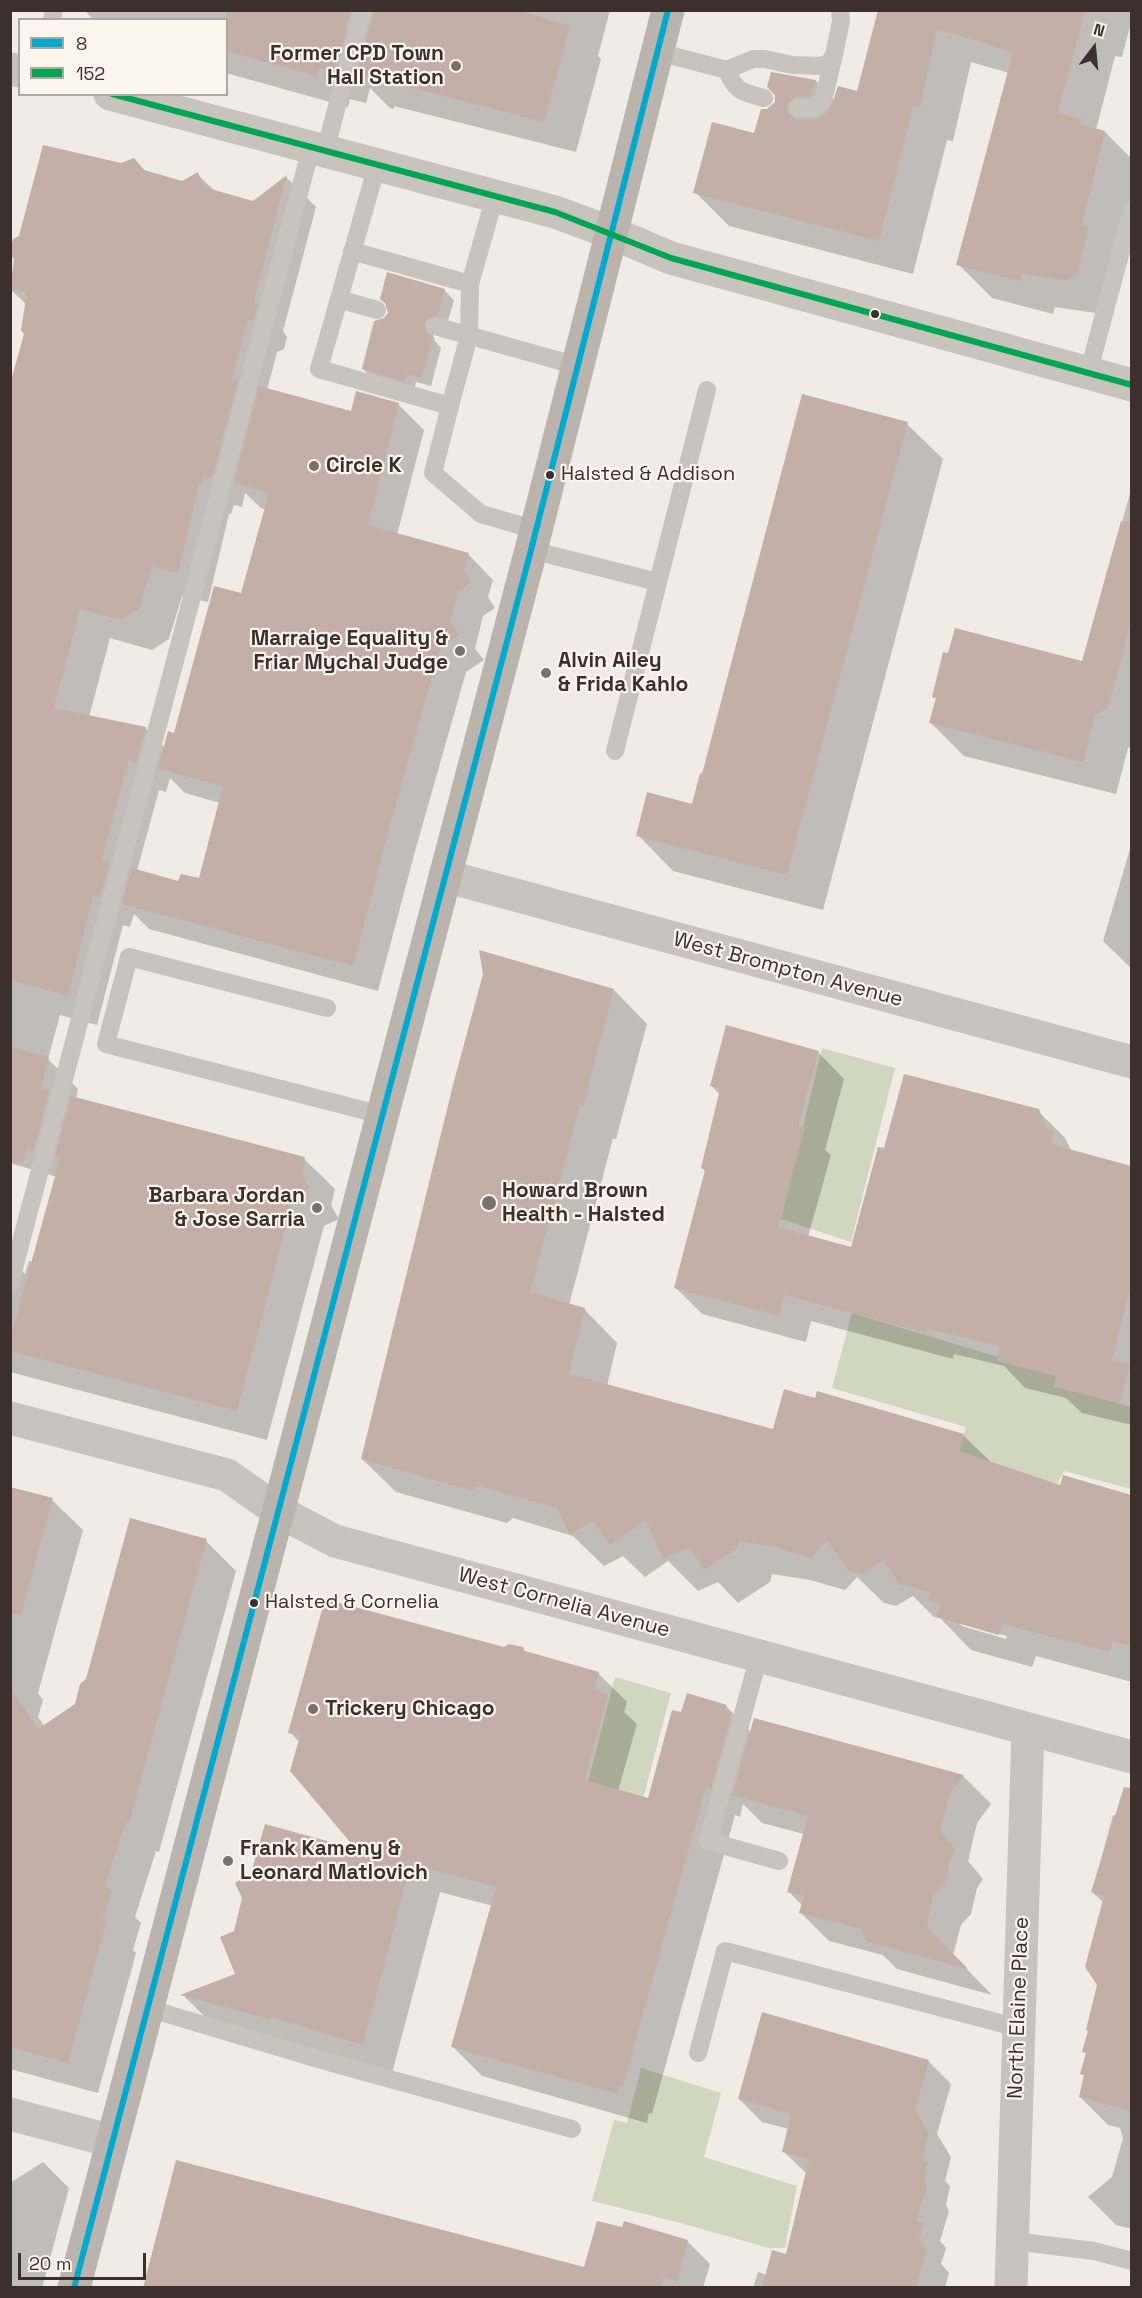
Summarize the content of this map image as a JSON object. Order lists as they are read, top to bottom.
{
  "streets": {
    "street": ["West Brompton Avenue", "West Cornelia Avenue", "North Elaine Place"]
  },
  "crossings": [
    ["West Cornelia Avenue", "North Elaine Place"]
  ],
  "places": [
    "Former CPD Town Hall Station",
    "Circle K",
    "Halsted & Addison",
    "Marraige Equality & Friar Mychal Judge",
    "Alvin Ailey & Frida Kahlo",
    "Howard Brown Health - Halsted",
    "Barbara Jordan & Jose Sarria",
    "Halsted & Cornelia",
    "Trickery Chicago",
    "Frank Kameny & Leonard Matlovich"
  ],
  "lines": ["transit line 8", "transit line 152"],
  "legend": ["8", "152"],
  "scale_bar": "20 m",
  "north": "top"
}
